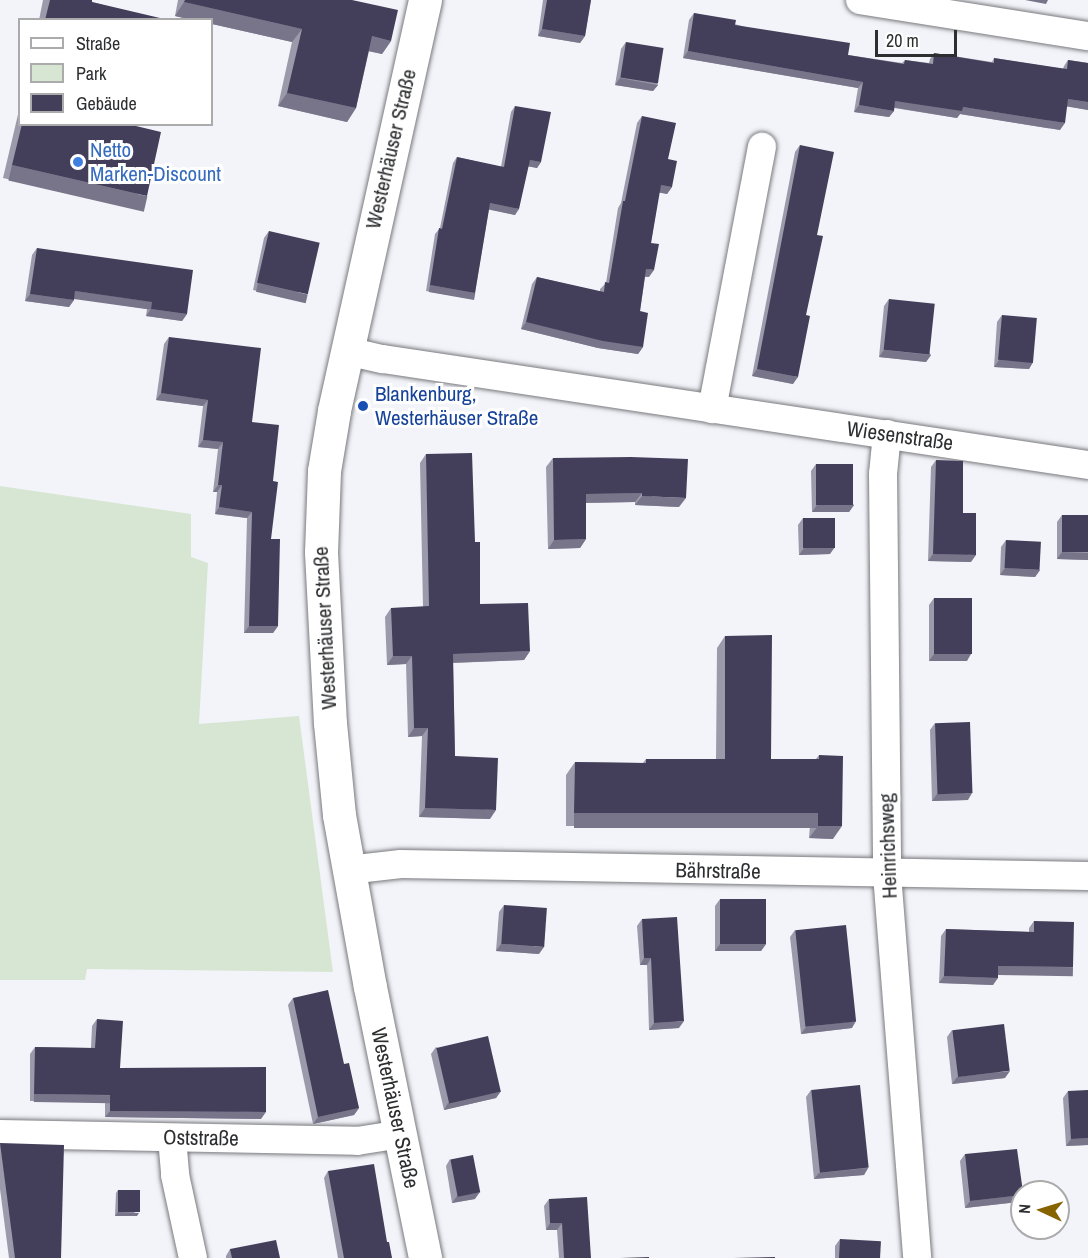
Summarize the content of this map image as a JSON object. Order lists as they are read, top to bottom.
{
  "streets": {
    "main road": ["Westerhäuser Straße"],
    "street": [
      "Wiesenstraße",
      "Heinrichsweg",
      "Bährstraße",
      "Oststraße"
    ]
  },
  "crossings": [
    ["Westerhäuser Straße", "Wiesenstraße"],
    ["Westerhäuser Straße", "Bährstraße"],
    ["Westerhäuser Straße", "Oststraße"],
    ["Wiesenstraße", "Heinrichsweg"],
    ["Heinrichsweg", "Bährstraße"]
  ],
  "places": ["Netto Marken-Discount", "Blankenburg, Westerhäuser Straße"],
  "legend": ["Straße", "Park", "Gebäude"],
  "scale_bar": "20 m",
  "north": "left"
}
